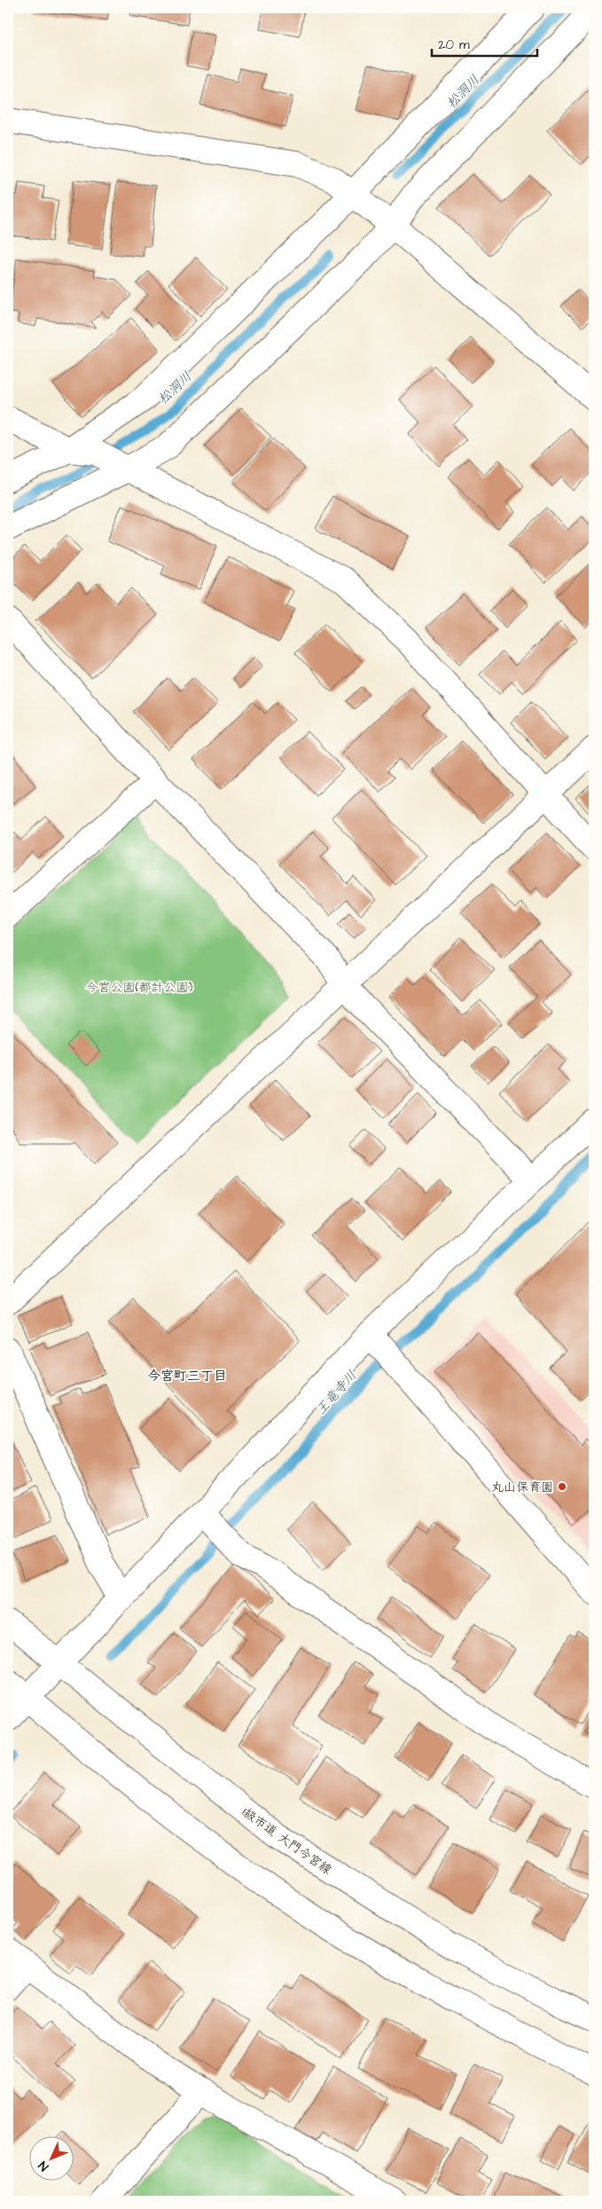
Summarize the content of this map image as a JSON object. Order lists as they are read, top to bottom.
{
  "streets": {
    "street": ["1級市道 大門今宮線"]
  },
  "districts": ["今宮町三丁目"],
  "water": ["松洞川", "王竜寺川"],
  "parks": ["今宮公園(都計公園)"],
  "places": ["丸山保育園"],
  "scale_bar": "20 m",
  "north": "bottom left"
}
